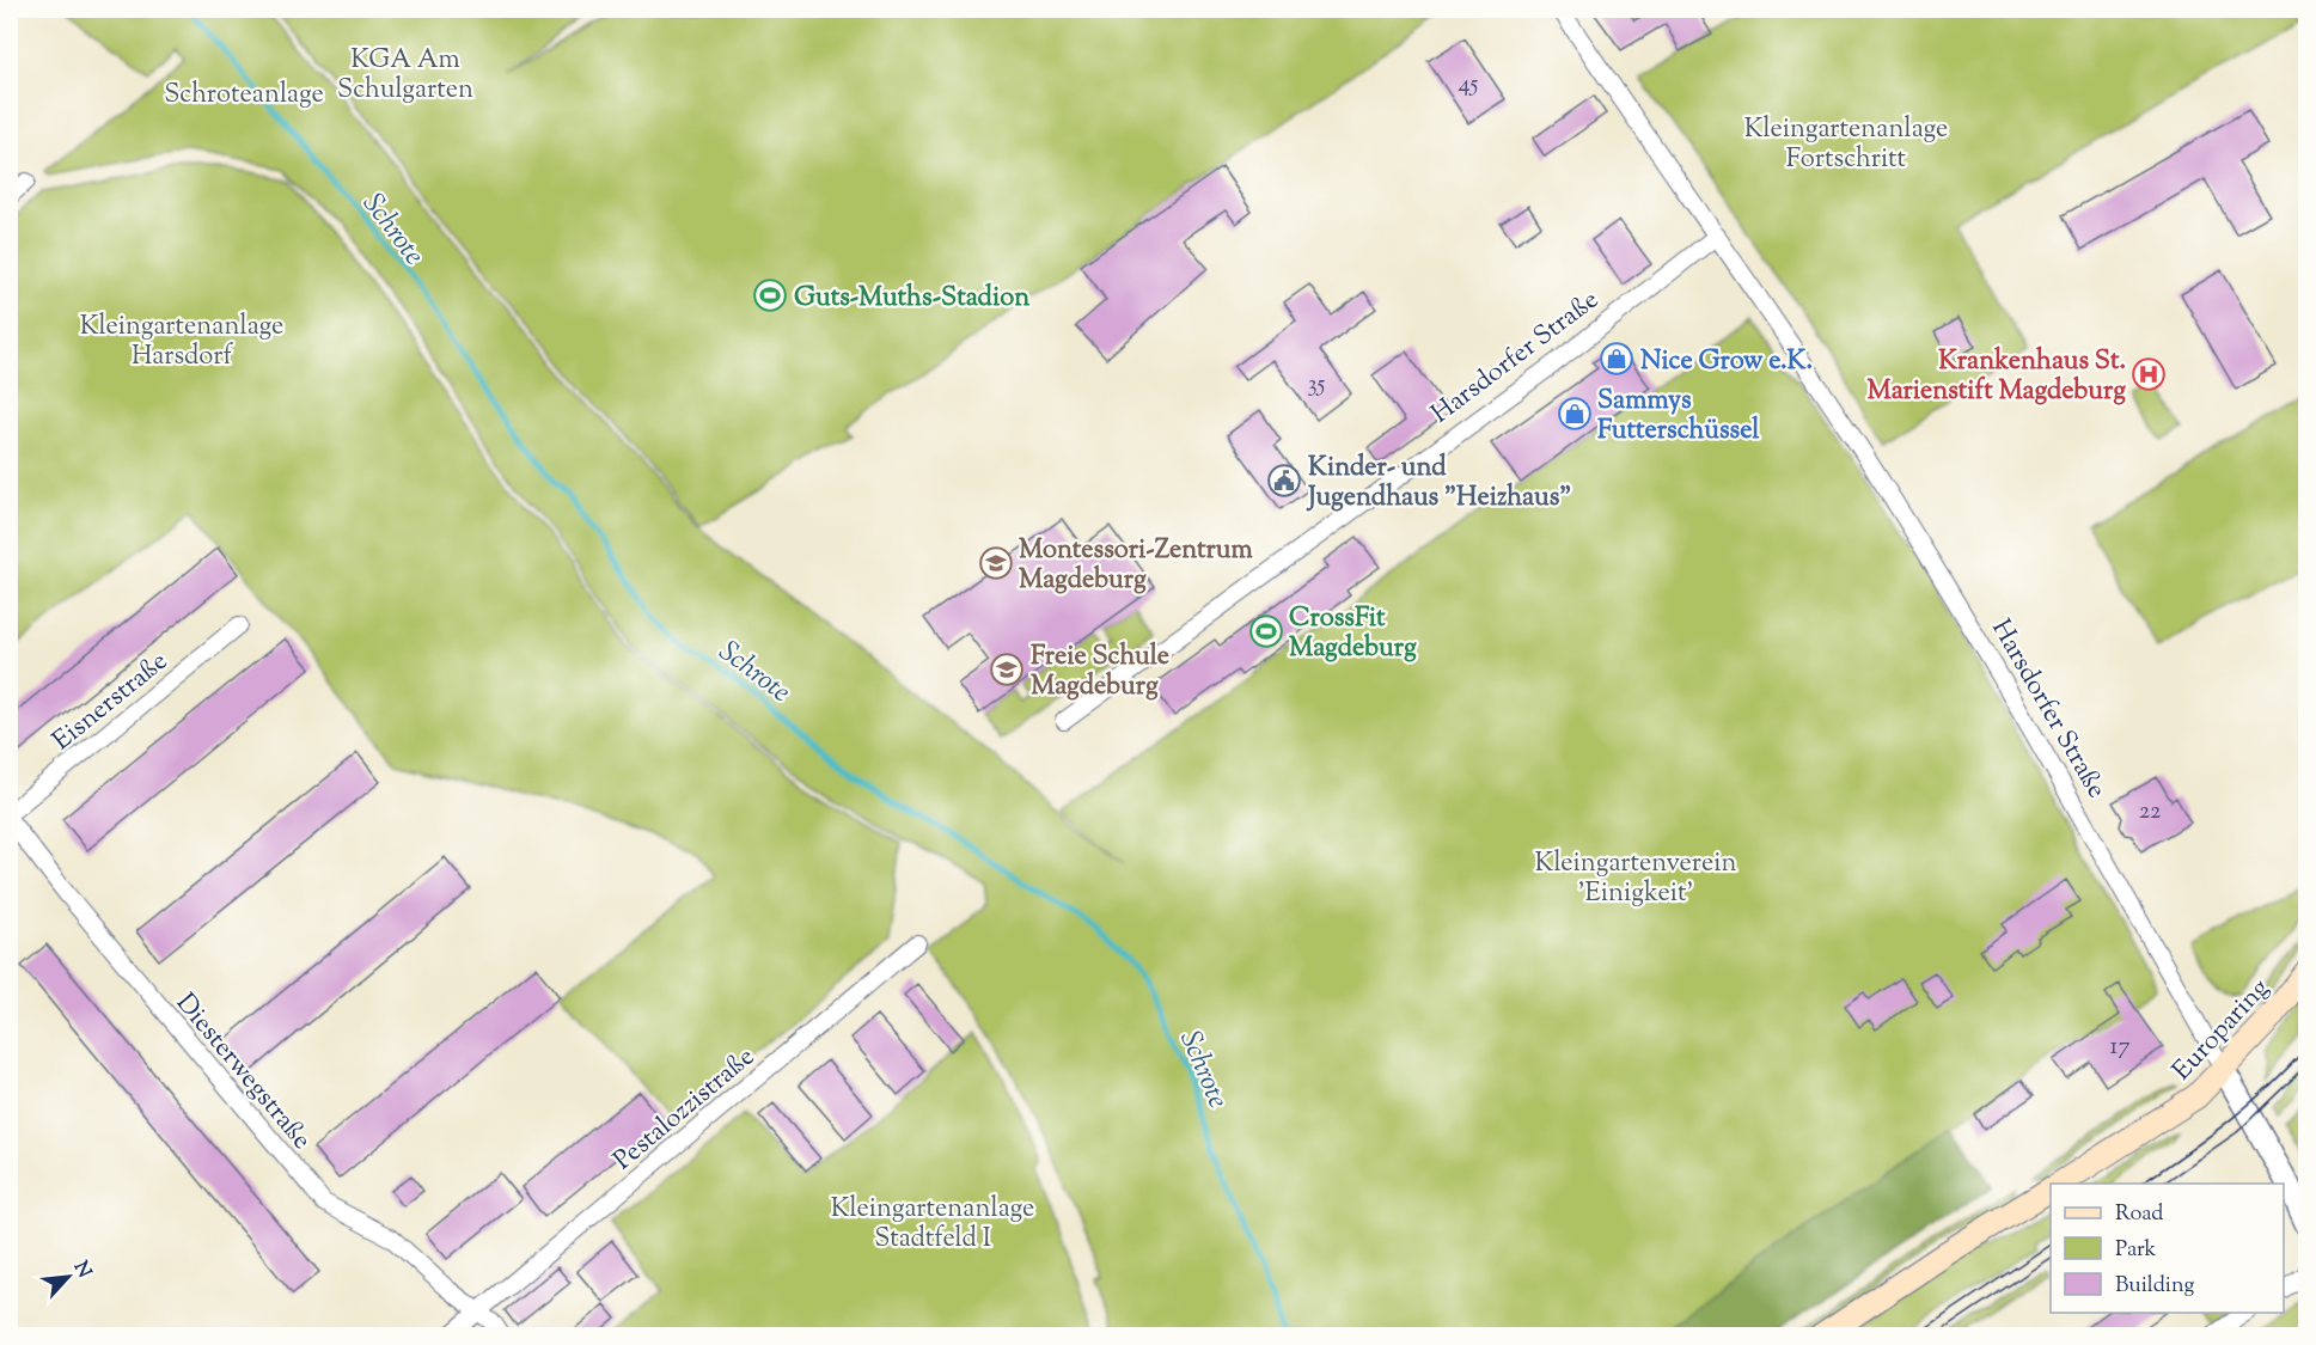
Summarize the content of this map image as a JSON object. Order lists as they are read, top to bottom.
{
  "streets": {
    "main road": ["Europaring"],
    "street": [
      "Harsdorfer Straße",
      "Eisnerstraße",
      "Diesterwegstraße",
      "Pestalozzistraße"
    ]
  },
  "crossings": [
    ["Harsdorfer Straße", "Europaring"],
    ["Diesterwegstraße", "Pestalozzistraße"]
  ],
  "water": ["Schrote"],
  "parks": [
    "KGA Am Schulgarten",
    "Schroteanlage",
    "Kleingartenanlage Fortschritt",
    "Kleingartenanlage Harsdorf",
    "Kleingartenverein 'Einigkeit'",
    "Kleingartenanlage Stadtfeld I"
  ],
  "places": {
    "sports": ["Guts-Muths-Stadion", "CrossFit Magdeburg"],
    "shop": ["Nice Grow e.K.", "Sammys Futterschüssel"],
    "hospital": ["Krankenhaus St. Marienstift Magdeburg"],
    "public building": ["Kinder- und Jugendhaus \"Heizhaus\""],
    "school or university": ["Montessori-Zentrum Magdeburg", "Freie Schule Magdeburg"]
  },
  "house_numbers": [
    "45",
    "35",
    "22",
    "17"
  ],
  "legend": ["Road", "Park", "Building"],
  "north": "top right"
}
